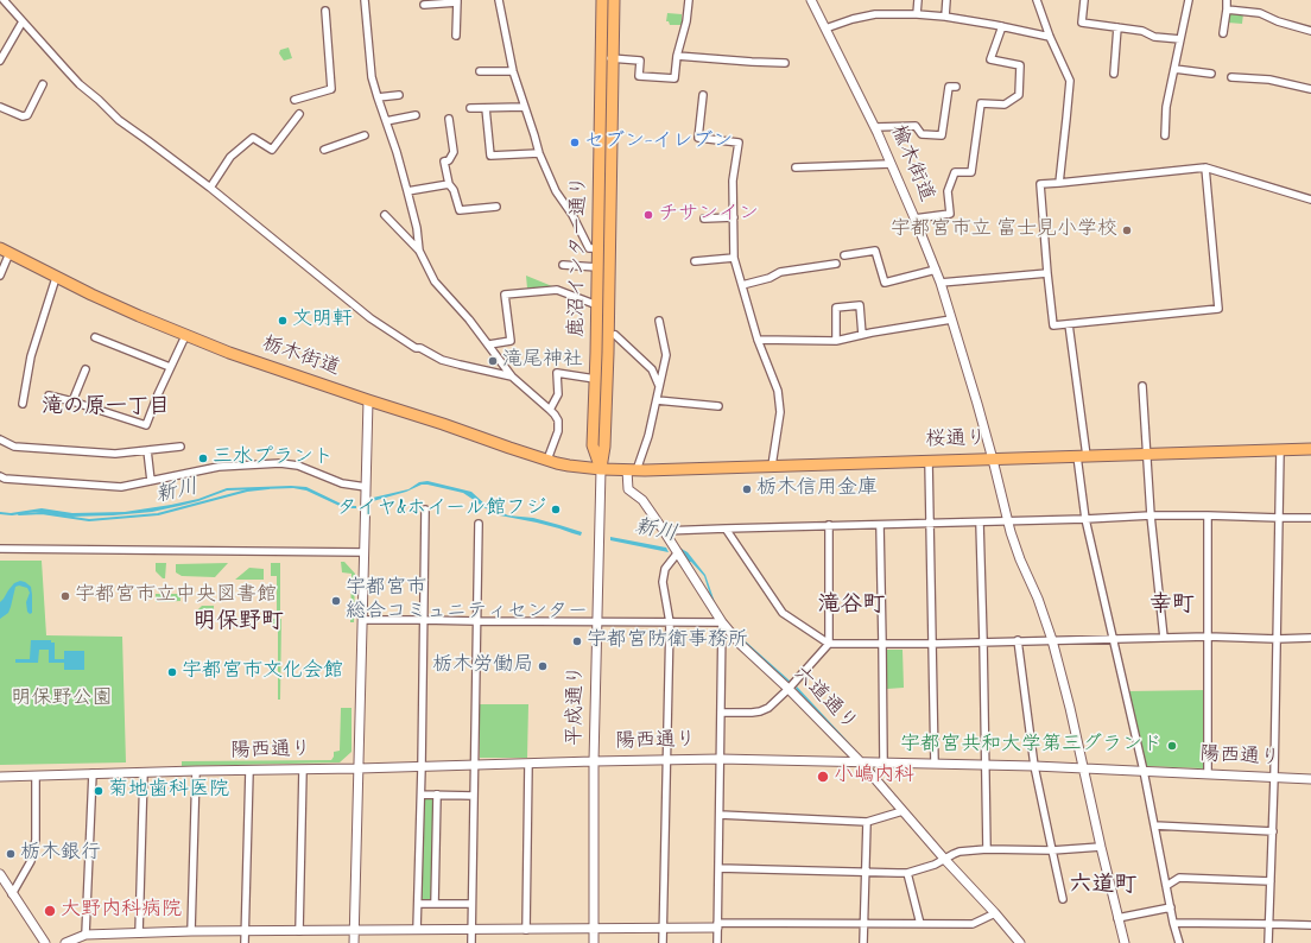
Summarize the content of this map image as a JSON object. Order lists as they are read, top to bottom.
{
  "streets": {
    "main road": ["鹿沼インター通り", "栃木街道", "桜通り"],
    "street": [
      "楡木街道",
      "六道通り",
      "平成通り",
      "陽西通り"
    ]
  },
  "crossings": [
    ["楡木街道", "桜通り"],
    ["楡木街道", "陽西通り"],
    ["鹿沼インター通り", "栃木街道"],
    ["鹿沼インター通り", "桜通り"],
    ["鹿沼インター通り", "平成通り"],
    ["栃木街道", "桜通り"],
    ["栃木街道", "平成通り"],
    ["桜通り", "六道通り"],
    ["桜通り", "平成通り"],
    ["六道通り", "陽西通り"],
    ["平成通り", "陽西通り"]
  ],
  "districts": [
    "滝の原一丁目",
    "滝谷町",
    "幸町",
    "明保野町",
    "六道町"
  ],
  "water": ["新川"],
  "parks": ["明保野公園"],
  "places": [
    "セブン-イレブン",
    "チサンイン",
    "宇都宮市立 富士見小学校",
    "文明軒",
    "滝尾神社",
    "三水プラント",
    "栃木信用金庫",
    "タイヤ&ホイール館フジ",
    "宇都宮市立中央図書館",
    "宇都宮市 総合コミュニティセンター",
    "宇都宮防衛事務所",
    "栃木労働局",
    "宇都宮市文化会館",
    "宇都宮共和大学第三グランド",
    "小嶋内科",
    "菊地歯科医院",
    "栃木銀行",
    "大野内科病院"
  ]
}
